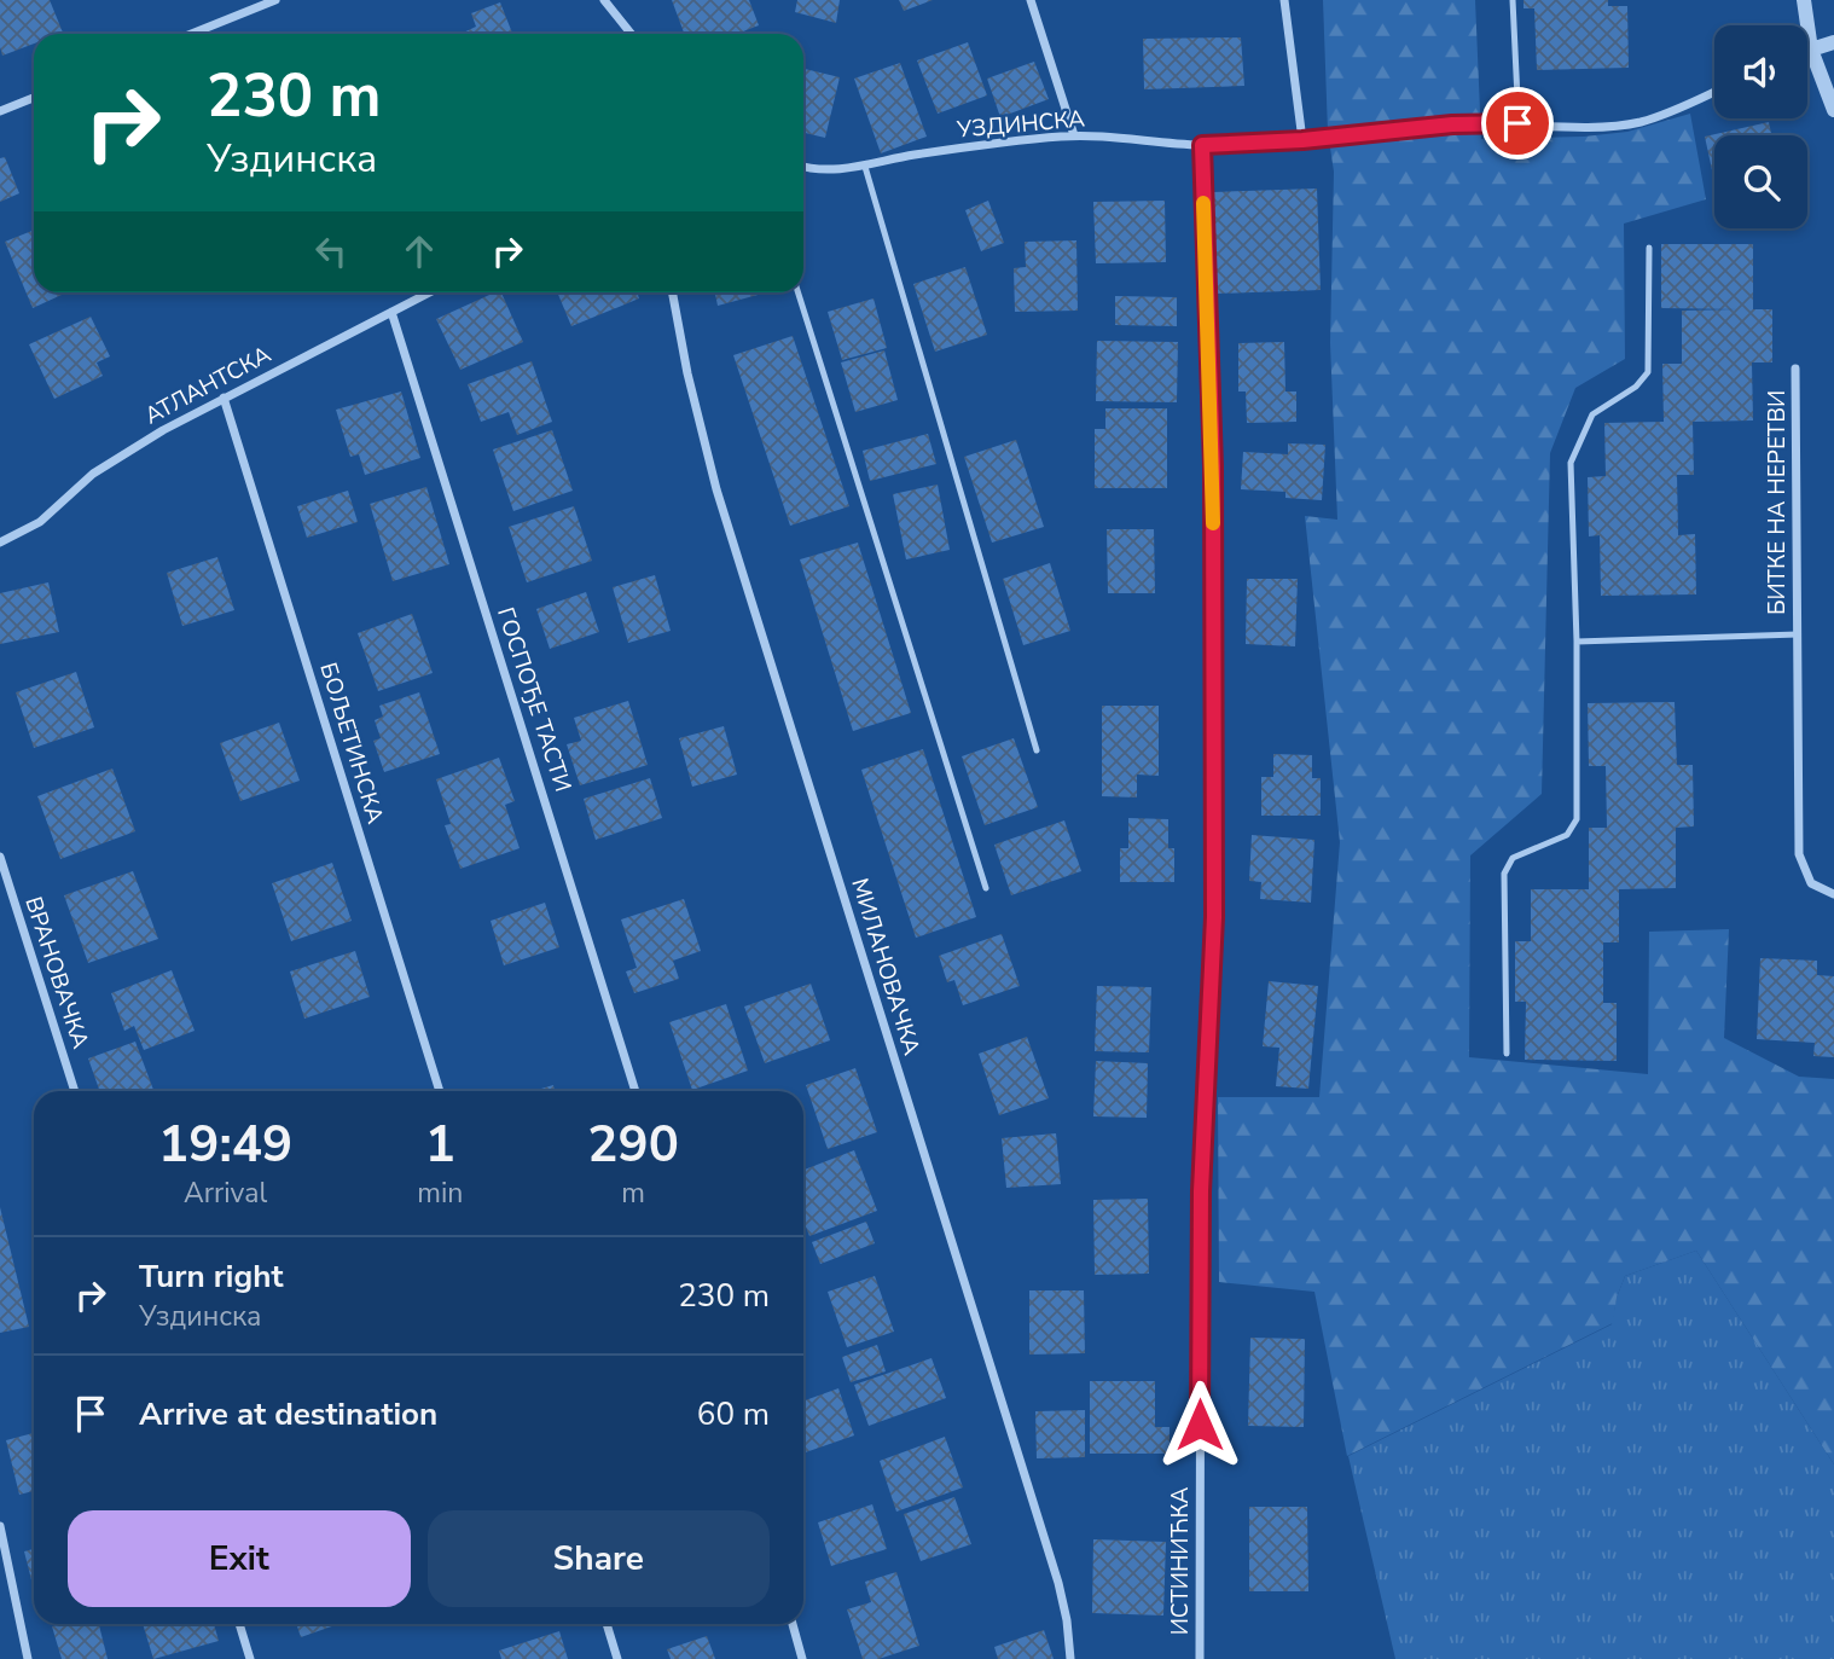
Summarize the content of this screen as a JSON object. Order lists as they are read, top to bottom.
{
  "streets": {
    "street": [
      "УЗДИНСКА",
      "АТЛАНТСКА",
      "БИТКЕ НА НЕРЕТВИ",
      "ГОСПОЂЕ ТАСТИ",
      "БОЉЕТИНСКА",
      "МИЛАНОВАЧКА",
      "ВРАНОВАЧКА",
      "ИСТИНИЋКА"
    ]
  },
  "crossings": [
    ["УЗДИНСКА", "ИСТИНИЋКА"],
    ["АТЛАНТСКА", "ГОСПОЂЕ ТАСТИ"],
    ["АТЛАНТСКА", "БОЉЕТИНСКА"]
  ],
  "page": {
    "turn": ["230 m", "Уздинска"],
    "eta": [
      "19:49",
      "Arrival",
      "1",
      "min",
      "290",
      "m"
    ],
    "list": [
      {
        "name": "Turn right",
        "note": "Уздинска",
        "value": "230 m"
      },
      {
        "name": "Arrive at destination",
        "value": "60 m"
      }
    ],
    "buttons": ["Exit", "Share"]
  }
}
